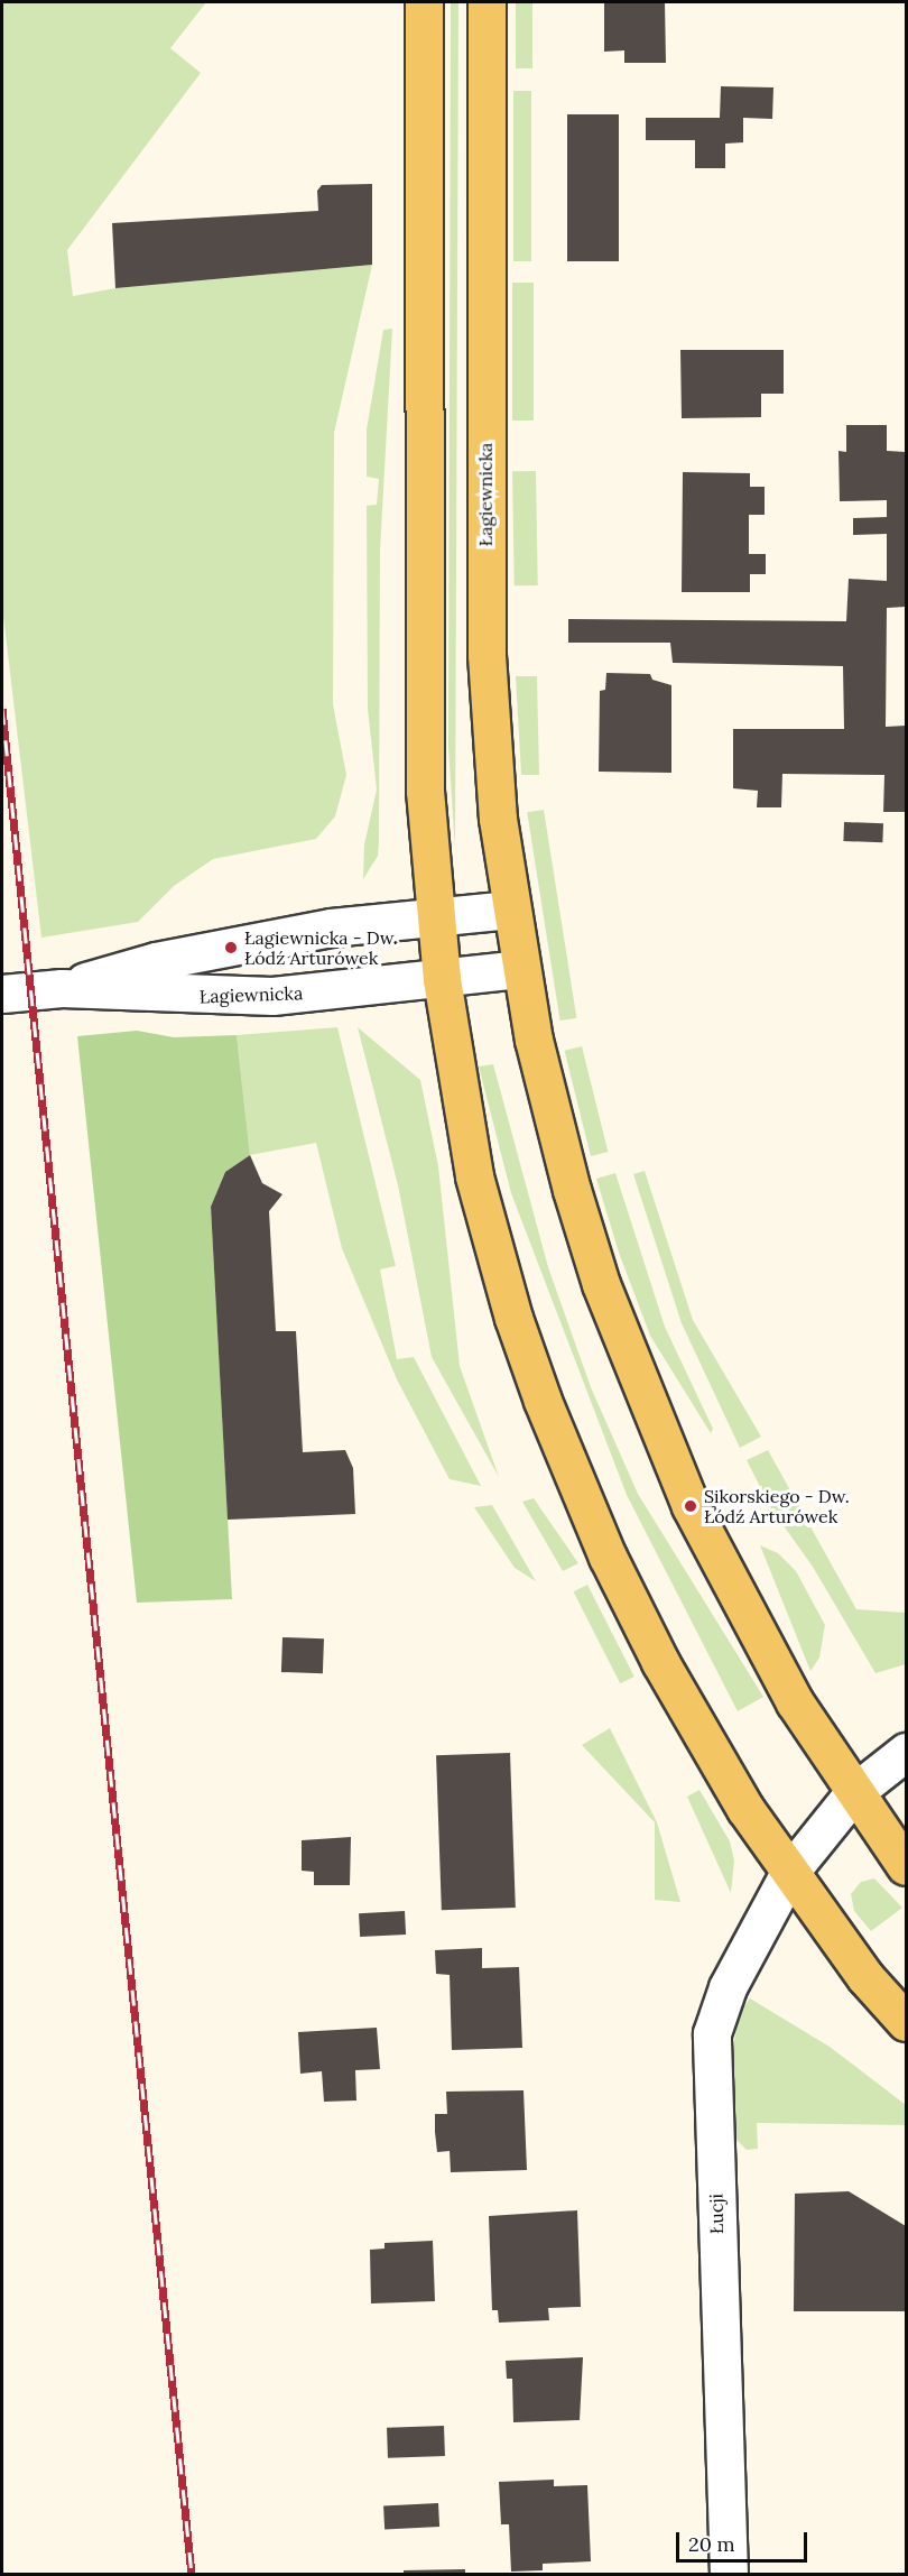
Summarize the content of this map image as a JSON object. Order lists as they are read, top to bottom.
{
  "streets": {
    "main road": ["Łagiewnicka"],
    "street": ["Łucji"]
  },
  "places": ["Łagiewnicka - Dw. Łódź Arturówek", "Sikorskiego - Dw. Łódź Arturówek"],
  "scale_bar": "20 m"
}
